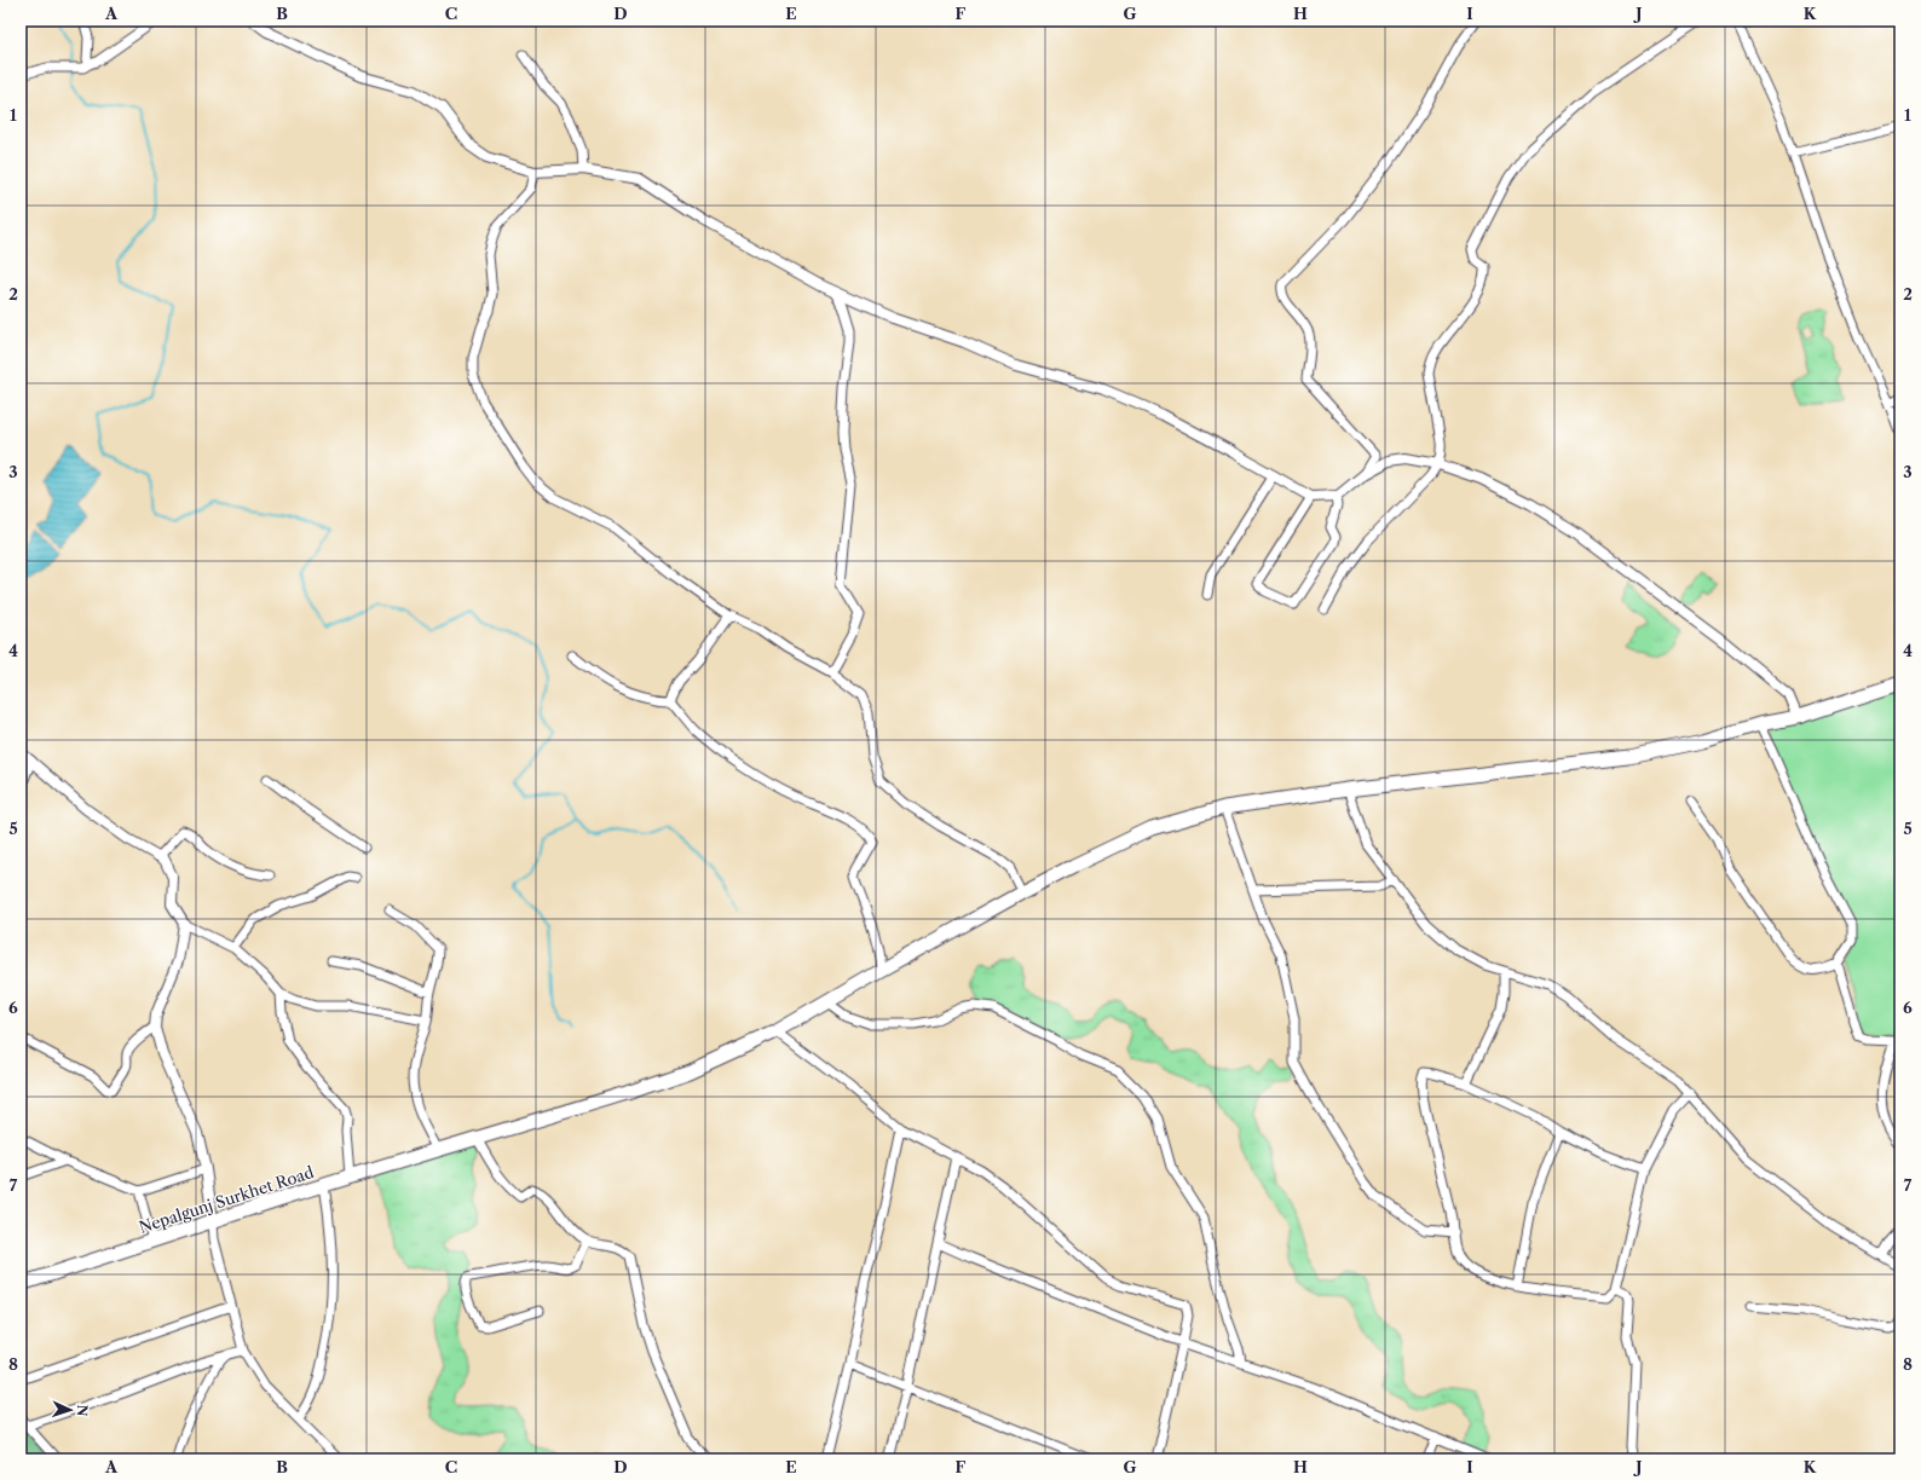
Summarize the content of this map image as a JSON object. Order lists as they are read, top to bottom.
{
  "streets": {
    "main road": ["Nepalgunj Surkhet Road"]
  },
  "north": "right",
  "grid": {
    "columns": [
      "A",
      "B",
      "C",
      "D",
      "E",
      "F",
      "G",
      "H",
      "I",
      "J",
      "K"
    ],
    "rows": [
      "1",
      "2",
      "3",
      "4",
      "5",
      "6",
      "7",
      "8"
    ]
  }
}
